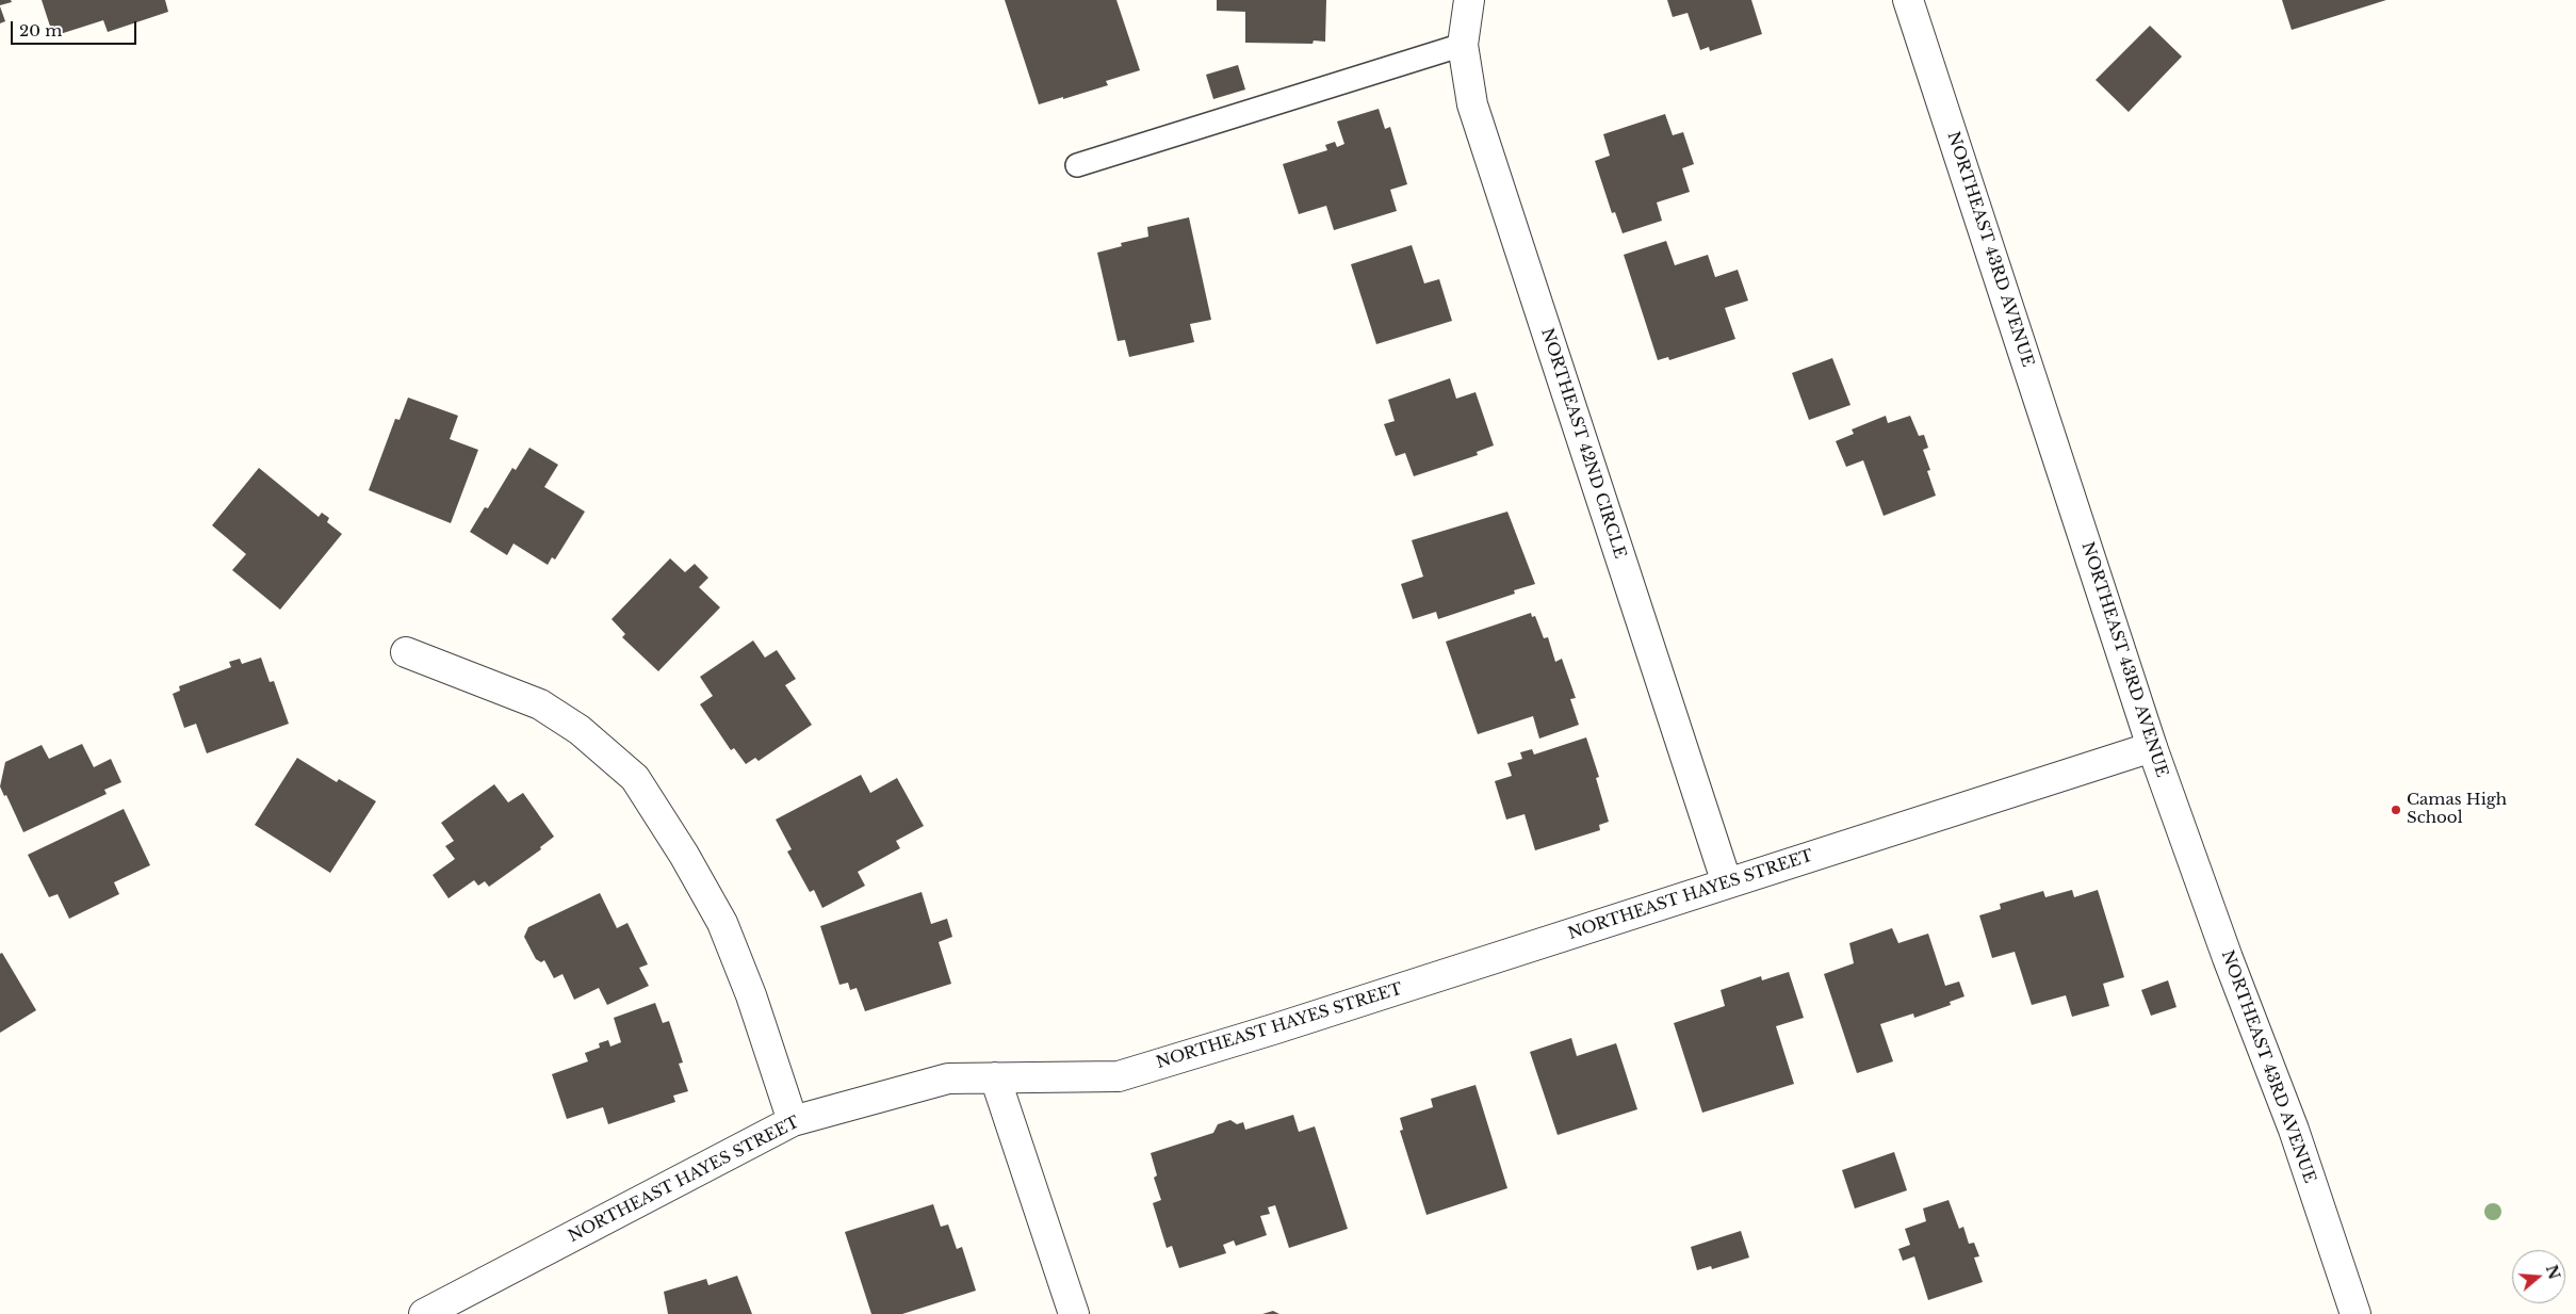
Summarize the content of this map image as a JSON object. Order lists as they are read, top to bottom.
{
  "streets": {
    "street": ["NORTHEAST 43RD AVENUE", "NORTHEAST 42ND CIRCLE", "NORTHEAST HAYES STREET"]
  },
  "crossings": [
    ["NORTHEAST 43RD AVENUE", "NORTHEAST HAYES STREET"],
    ["NORTHEAST 42ND CIRCLE", "NORTHEAST HAYES STREET"]
  ],
  "places": ["Camas High School"],
  "scale_bar": "20 m",
  "north": "right"
}
